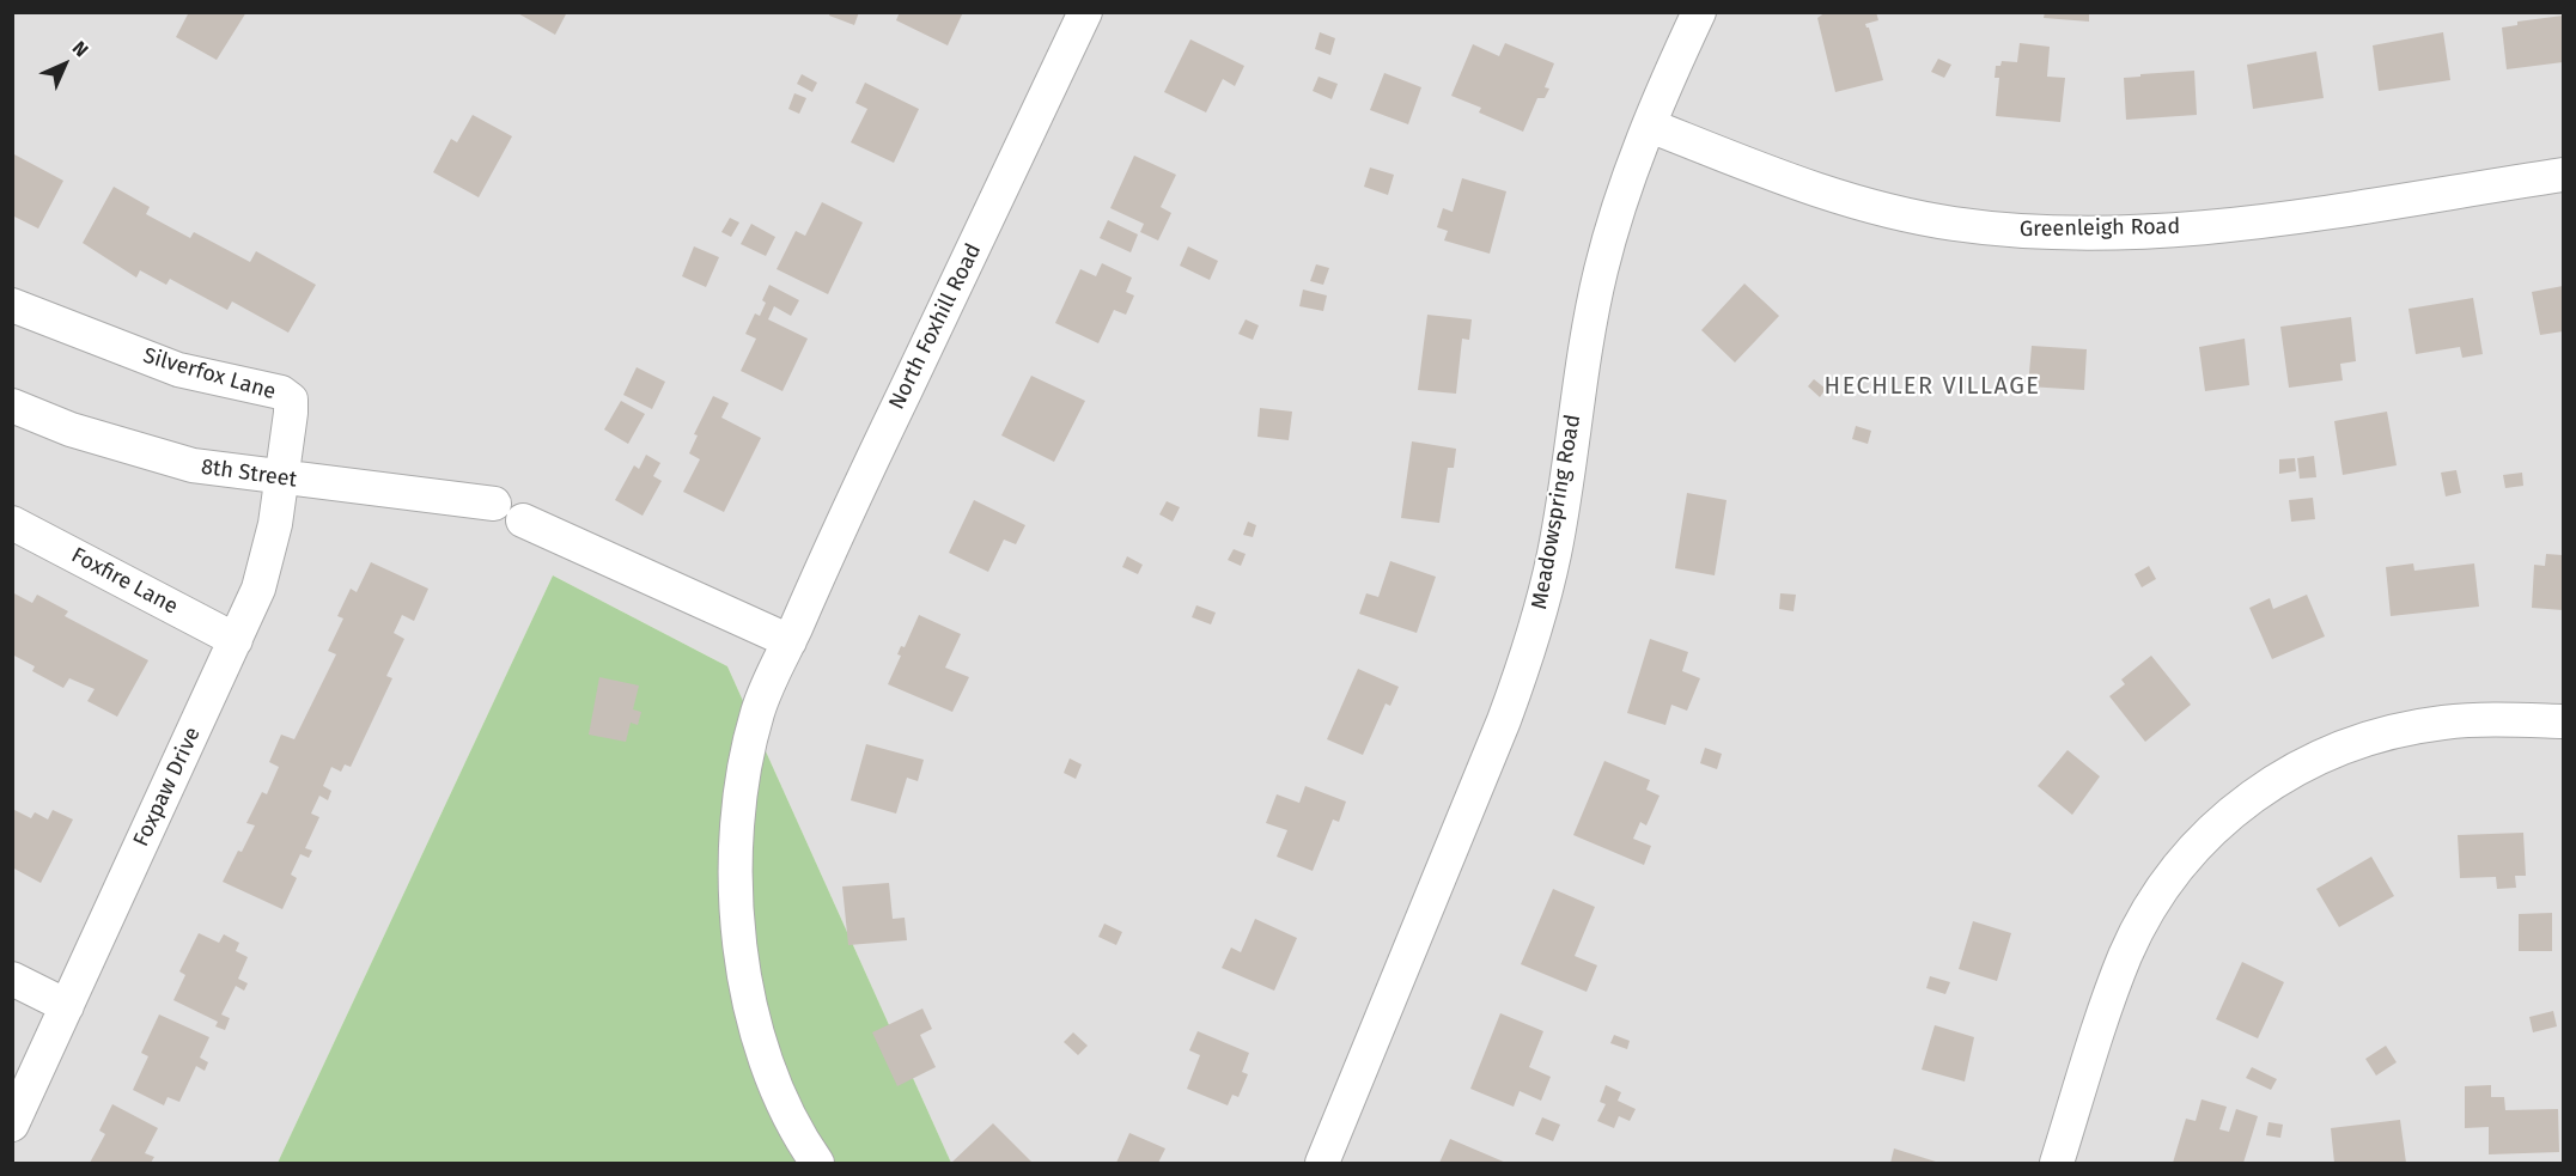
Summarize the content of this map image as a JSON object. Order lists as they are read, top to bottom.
{
  "streets": {
    "street": [
      "Greenleigh Road",
      "North Foxhill Road",
      "Silverfox Lane",
      "8th Street",
      "Meadowspring Road",
      "Foxfire Lane",
      "Foxpaw Drive"
    ]
  },
  "crossings": [
    ["Greenleigh Road", "Meadowspring Road"],
    ["North Foxhill Road", "8th Street"],
    ["Silverfox Lane", "Foxpaw Drive"],
    ["8th Street", "Foxpaw Drive"],
    ["Foxfire Lane", "Foxpaw Drive"]
  ],
  "districts": ["HECHLER VILLAGE"],
  "north": "top right"
}
